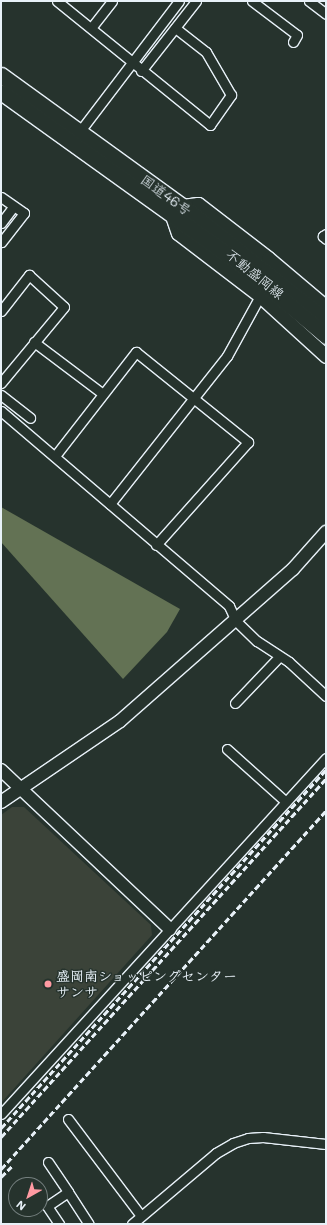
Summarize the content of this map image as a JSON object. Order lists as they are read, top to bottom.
{
  "streets": {
    "highway": ["国道46号"],
    "main road": ["不動盛岡線"]
  },
  "crossings": [
    ["国道46号", "不動盛岡線"]
  ],
  "places": ["盛岡南ショッピングセンター サンサ"],
  "north": "bottom left"
}
